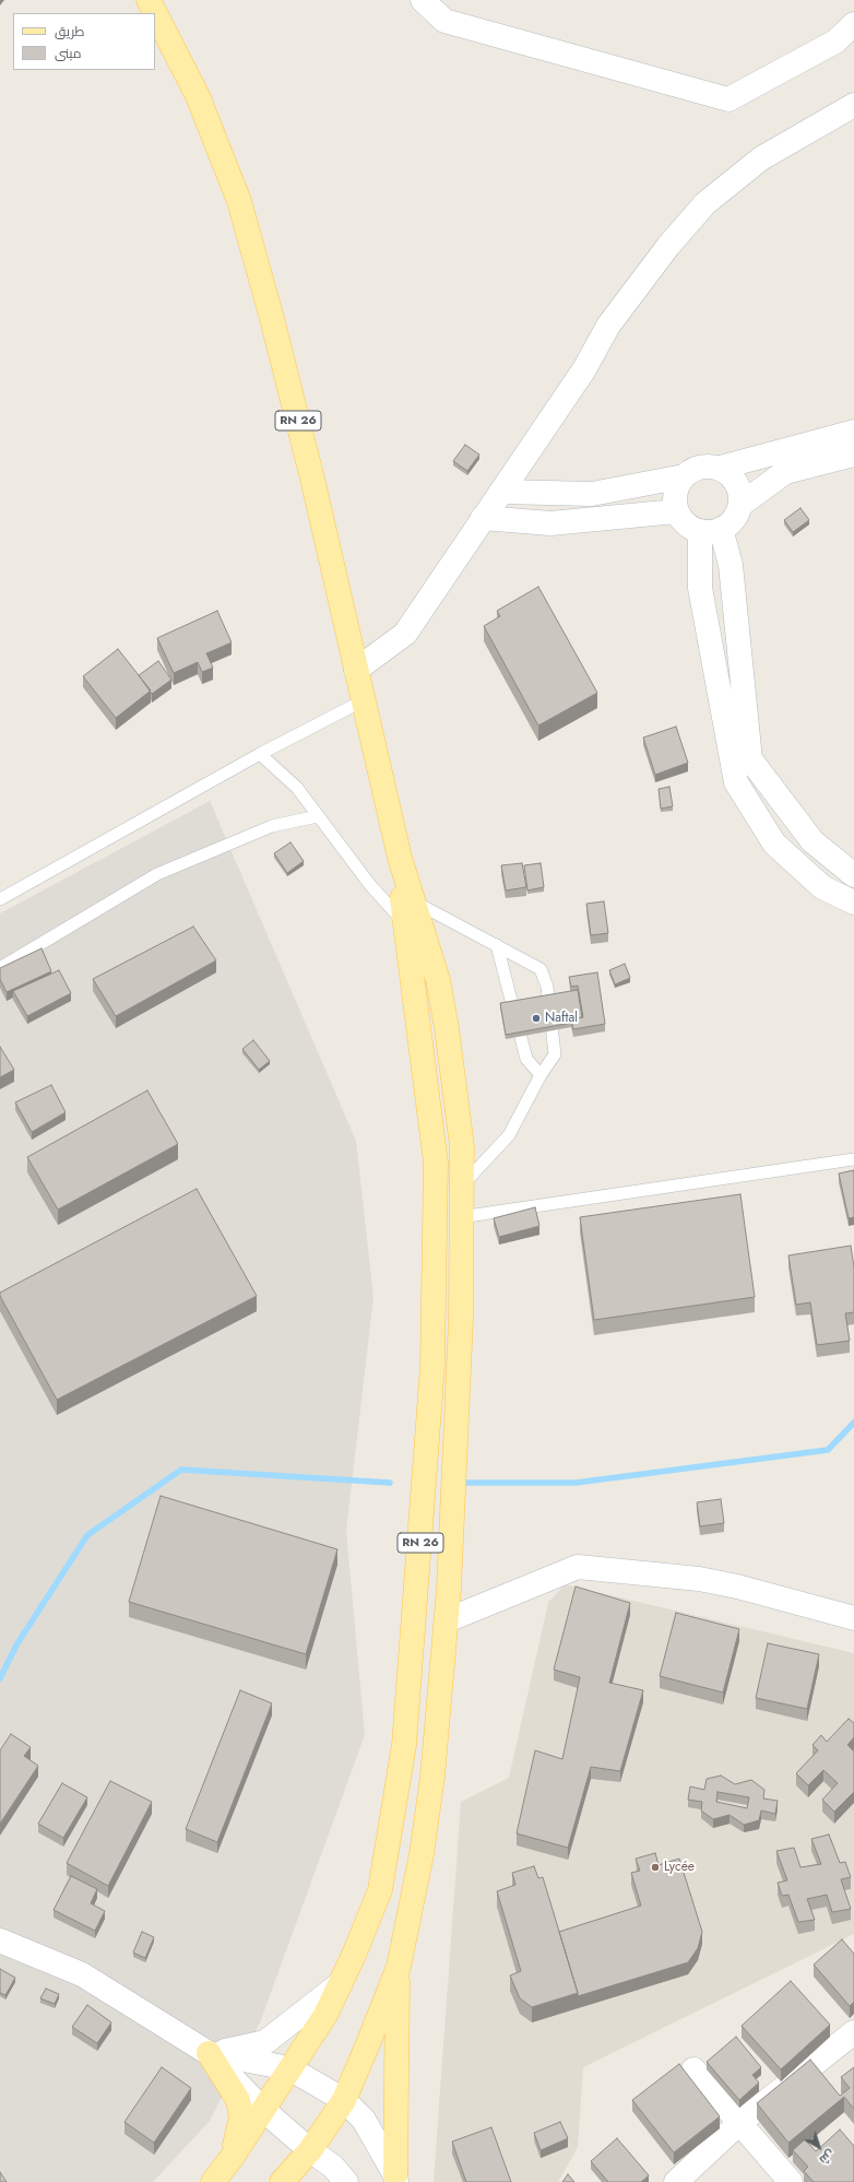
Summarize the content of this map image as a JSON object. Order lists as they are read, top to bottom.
{
  "streets": {
    "main road": ["RN 26"]
  },
  "places": ["Naftal", "Lycée"],
  "legend": ["طريق", "مبنى"],
  "north": "bottom right"
}
